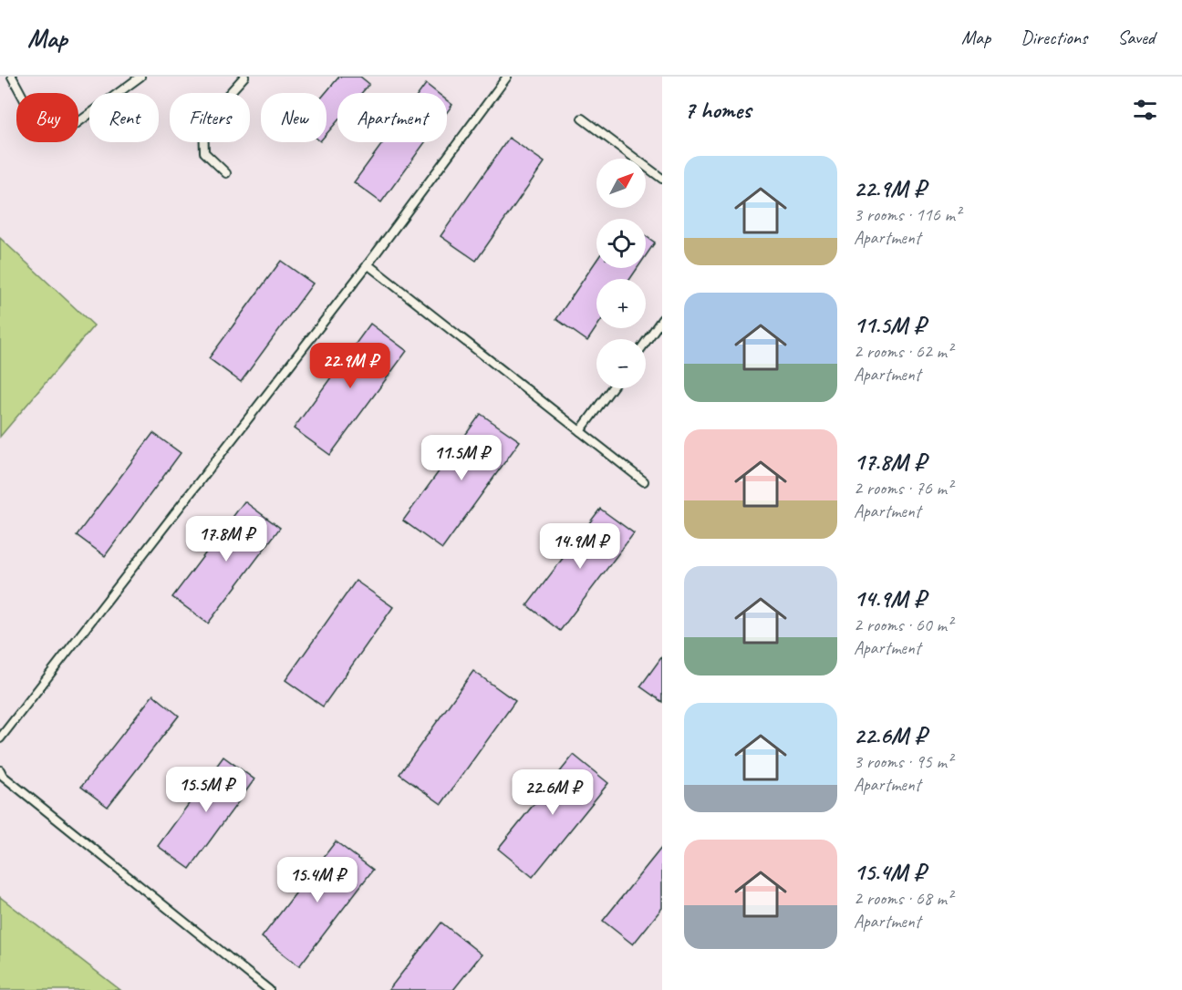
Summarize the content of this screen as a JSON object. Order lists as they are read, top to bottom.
{
  "north": "top right",
  "page": {
    "header": "Map",
    "nav": ["Map", "Directions", "Saved"],
    "heading": "7 homes",
    "chip": [
      "Buy",
      "Rent",
      "Filters",
      "New",
      "Apartment"
    ],
    "list": [
      {
        "name": "22.9M ₽",
        "note": "3 rooms · 116 m² · Apartment"
      },
      {
        "name": "11.5M ₽",
        "note": "2 rooms · 62 m² · Apartment"
      },
      {
        "name": "17.8M ₽",
        "note": "2 rooms · 76 m² · Apartment"
      },
      {
        "name": "14.9M ₽",
        "note": "2 rooms · 60 m² · Apartment"
      },
      {
        "name": "22.6M ₽",
        "note": "3 rooms · 95 m² · Apartment"
      },
      {
        "name": "15.4M ₽",
        "note": "2 rooms · 68 m² · Apartment"
      }
    ],
    "map_buttons": ["+", "−"],
    "price": [
      "22.9M ₽",
      "11.5M ₽",
      "17.8M ₽",
      "14.9M ₽",
      "15.5M ₽",
      "22.6M ₽",
      "15.4M ₽"
    ]
  }
}
